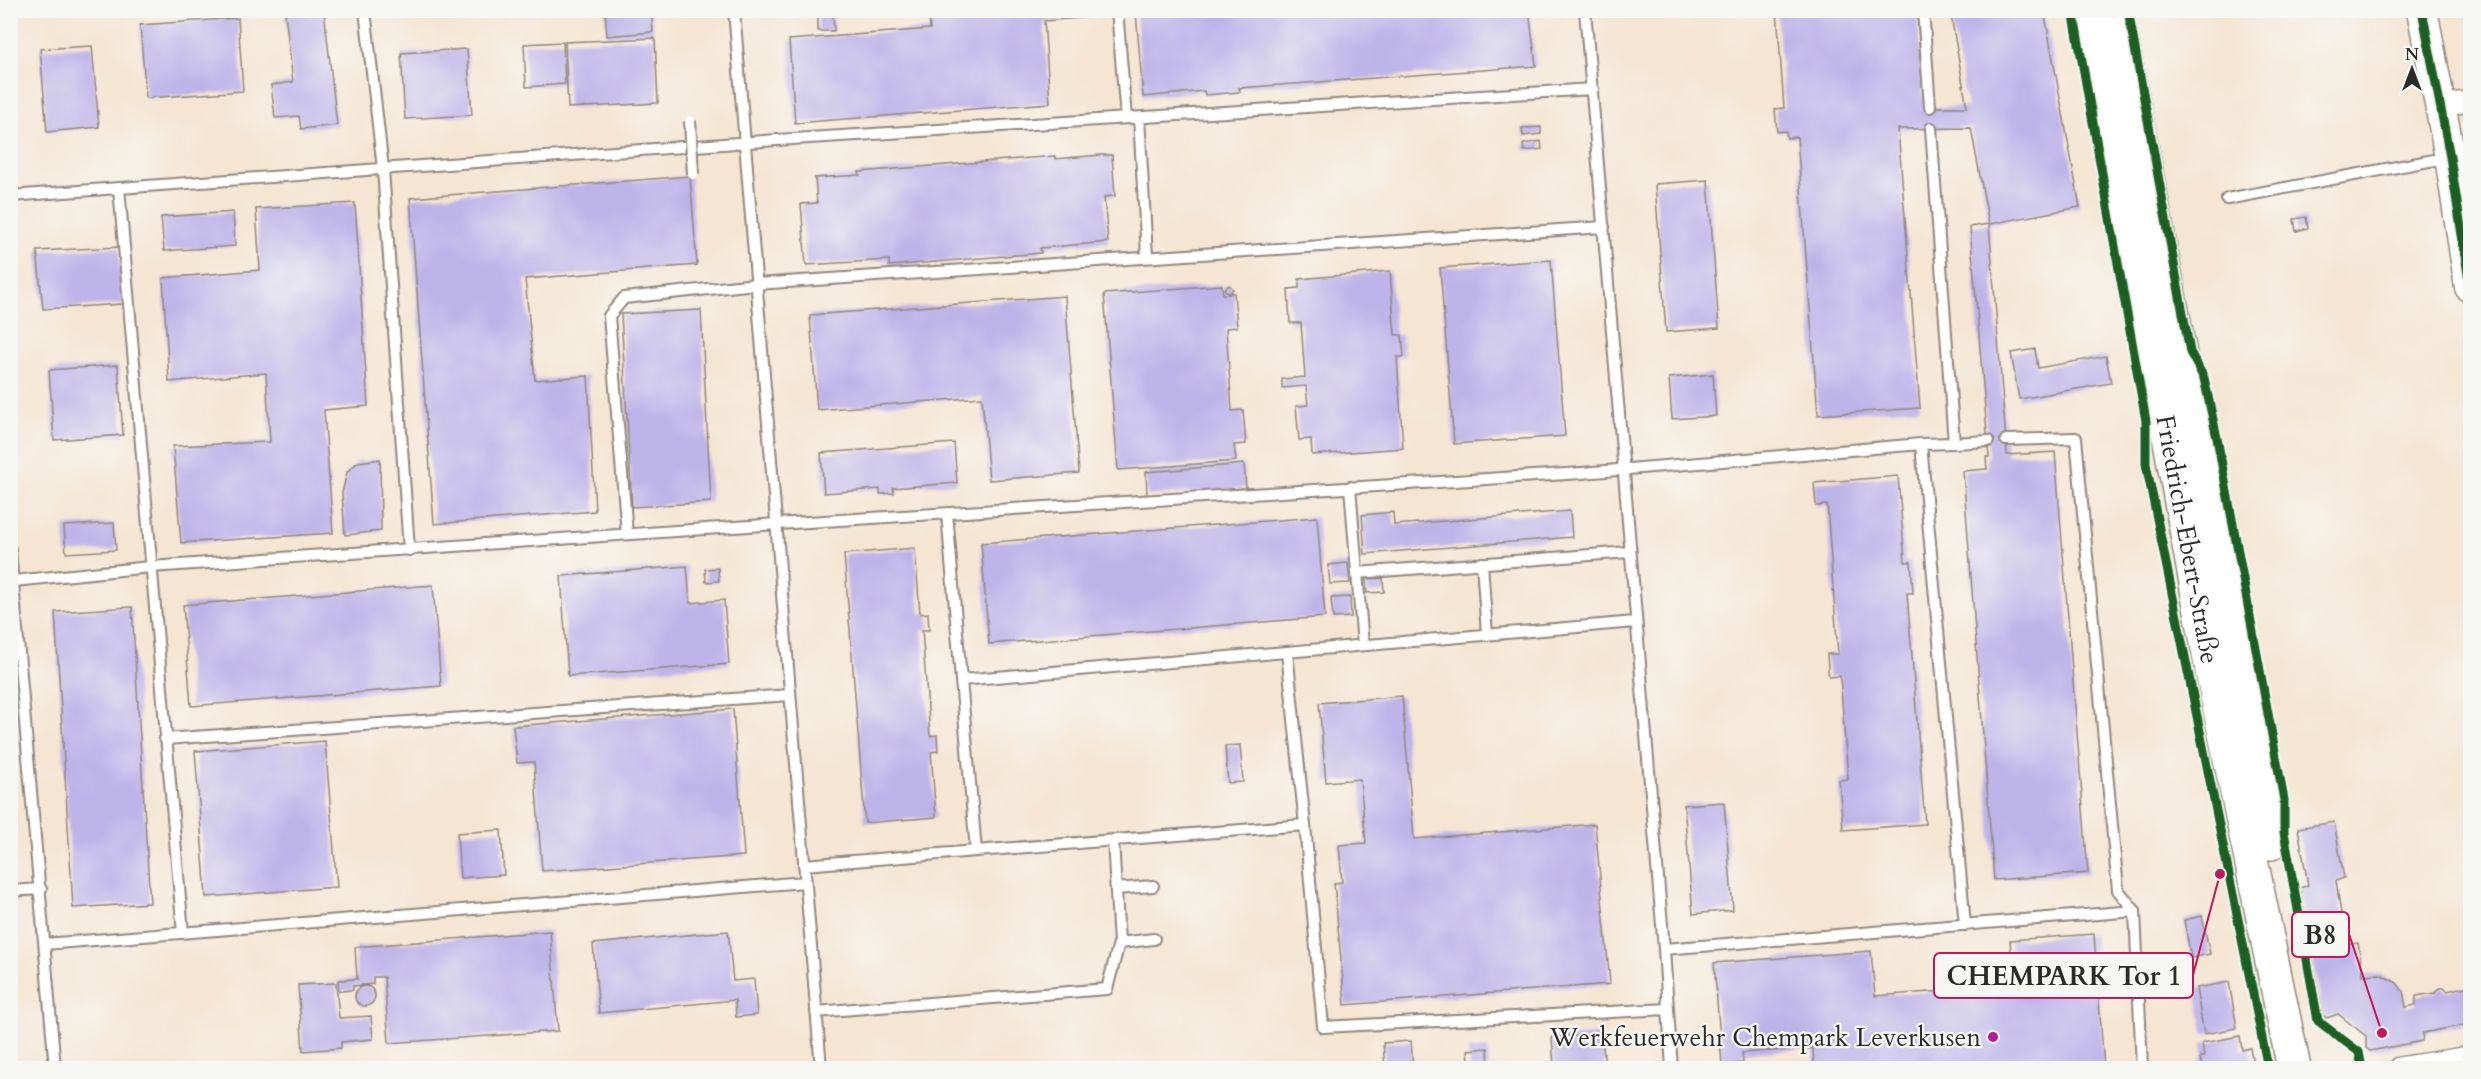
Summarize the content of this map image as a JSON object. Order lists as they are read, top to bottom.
{
  "streets": {
    "main road": ["Friedrich-Ebert-Straße"]
  },
  "places": ["CHEMPARK Tor 1", "B8", "Werkfeuerwehr Chempark Leverkusen"],
  "north": "top"
}
